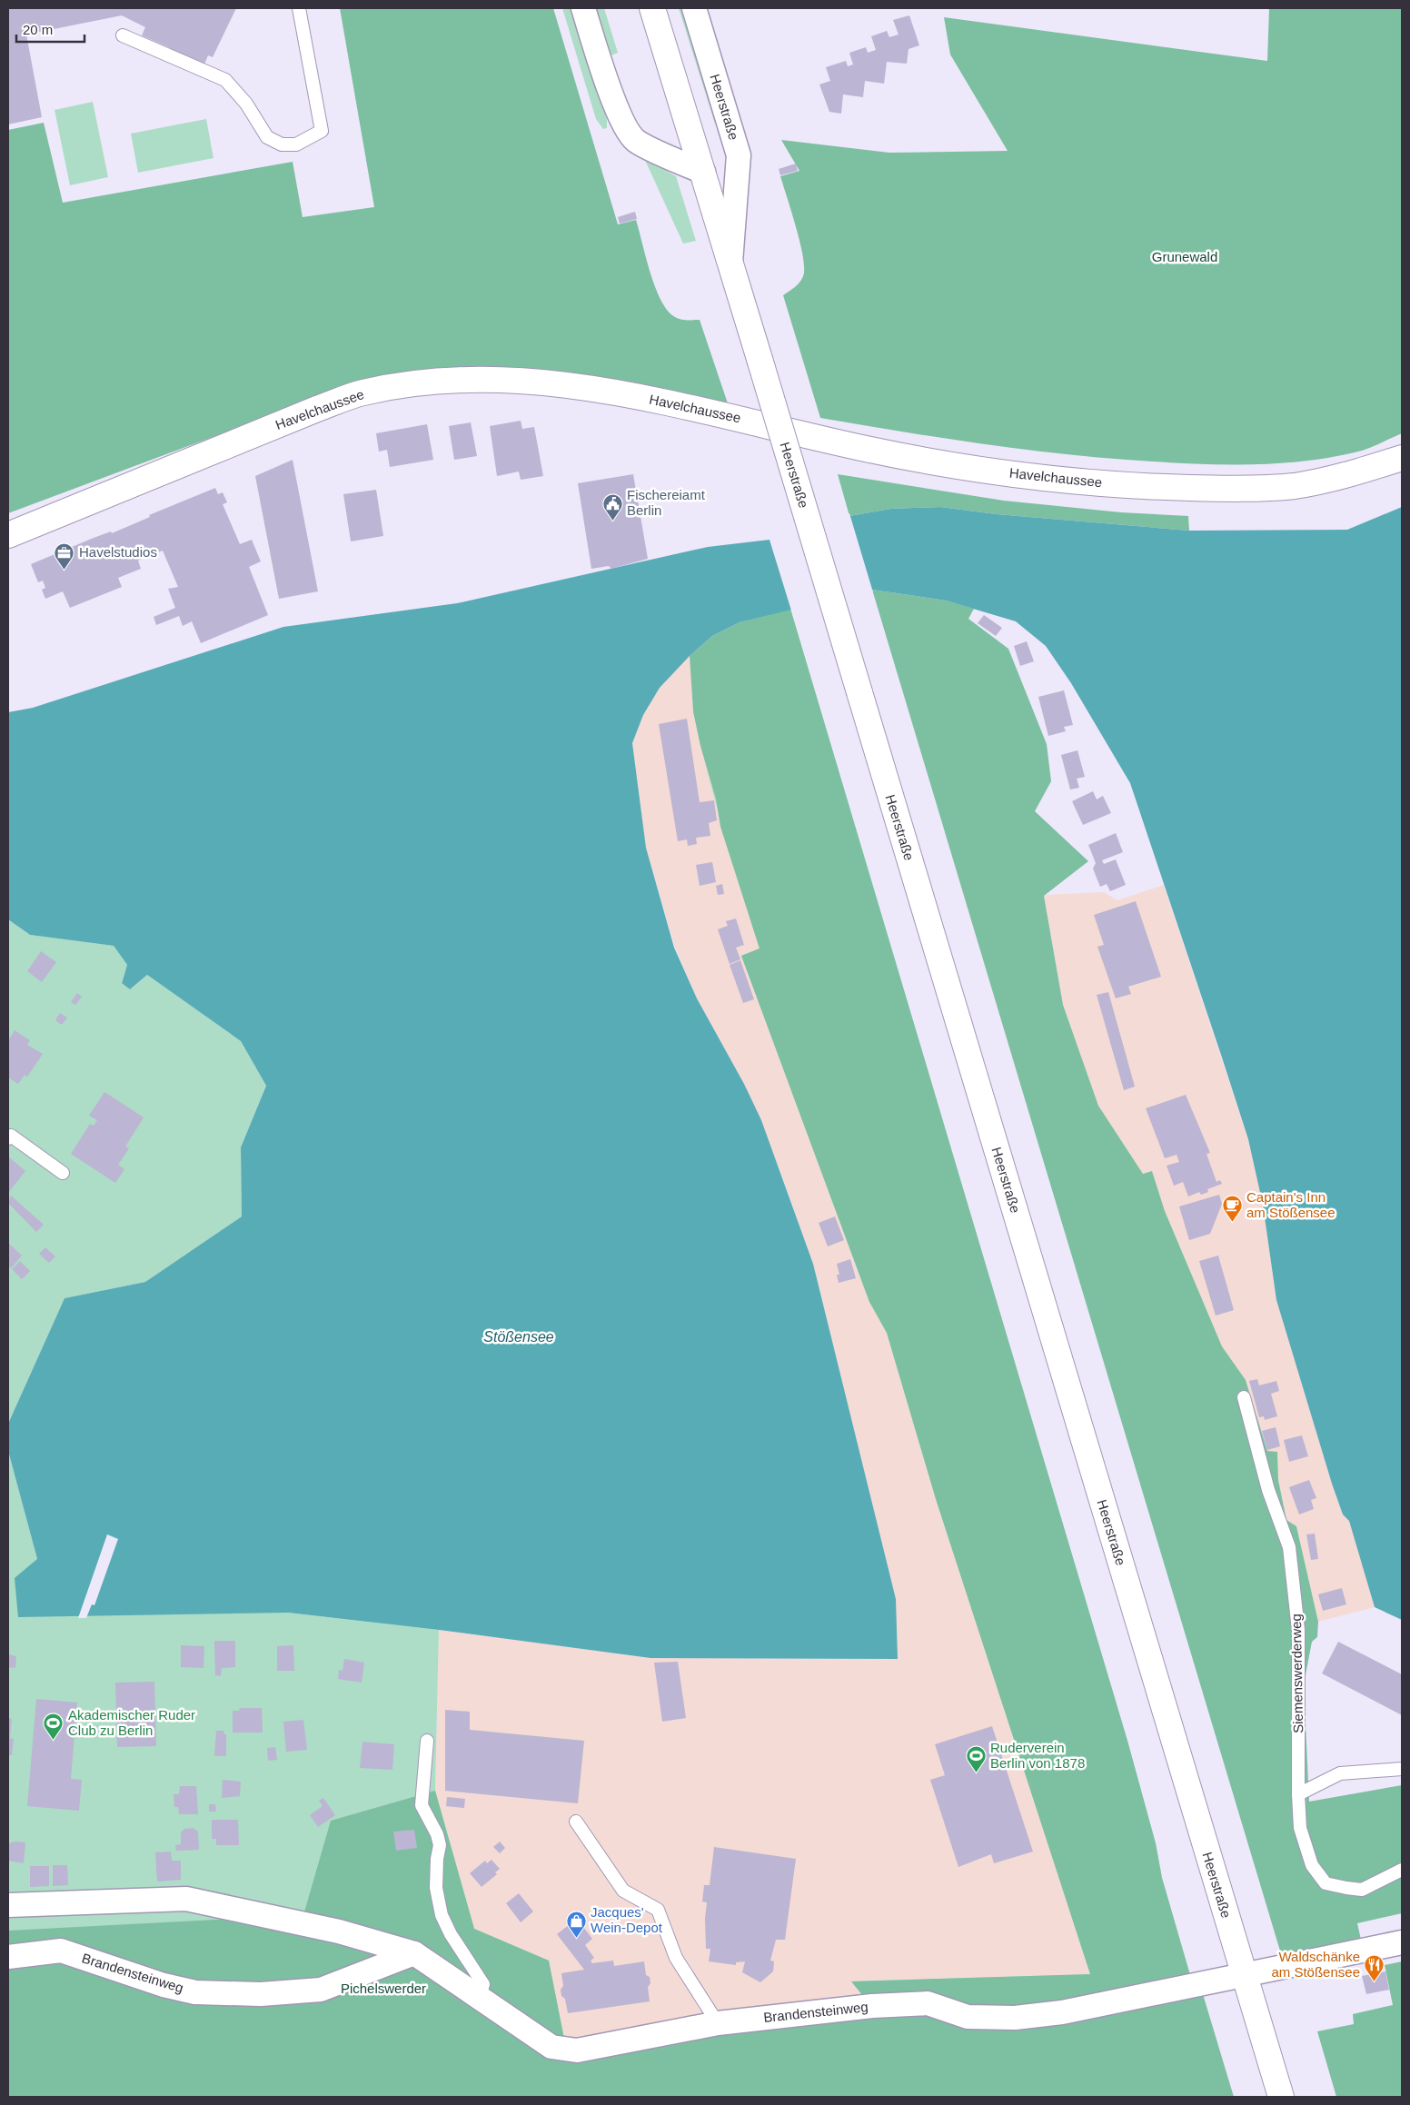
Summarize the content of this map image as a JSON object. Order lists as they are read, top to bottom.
{
  "streets": {
    "main road": ["Heerstraße", "Havelchaussee"],
    "street": ["Brandensteinweg"],
    "lane": ["Siemenswerderweg"]
  },
  "crossings": [
    ["Heerstraße", "Brandensteinweg"]
  ],
  "water": ["Stößensee"],
  "parks": ["Grunewald", "Pichelswerder"],
  "places": {
    "public building": ["Fischereiamt Berlin"],
    "office": ["Havelstudios"],
    "cafe": ["Captain's Inn am Stößensee"],
    "sports": ["Akademischer Ruder Club zu Berlin", "Ruderverein Berlin von 1878"],
    "shop": ["Jacques' Wein-Depot"],
    "restaurant": ["Waldschänke am Stößensee"]
  },
  "scale_bar": "20 m"
}
